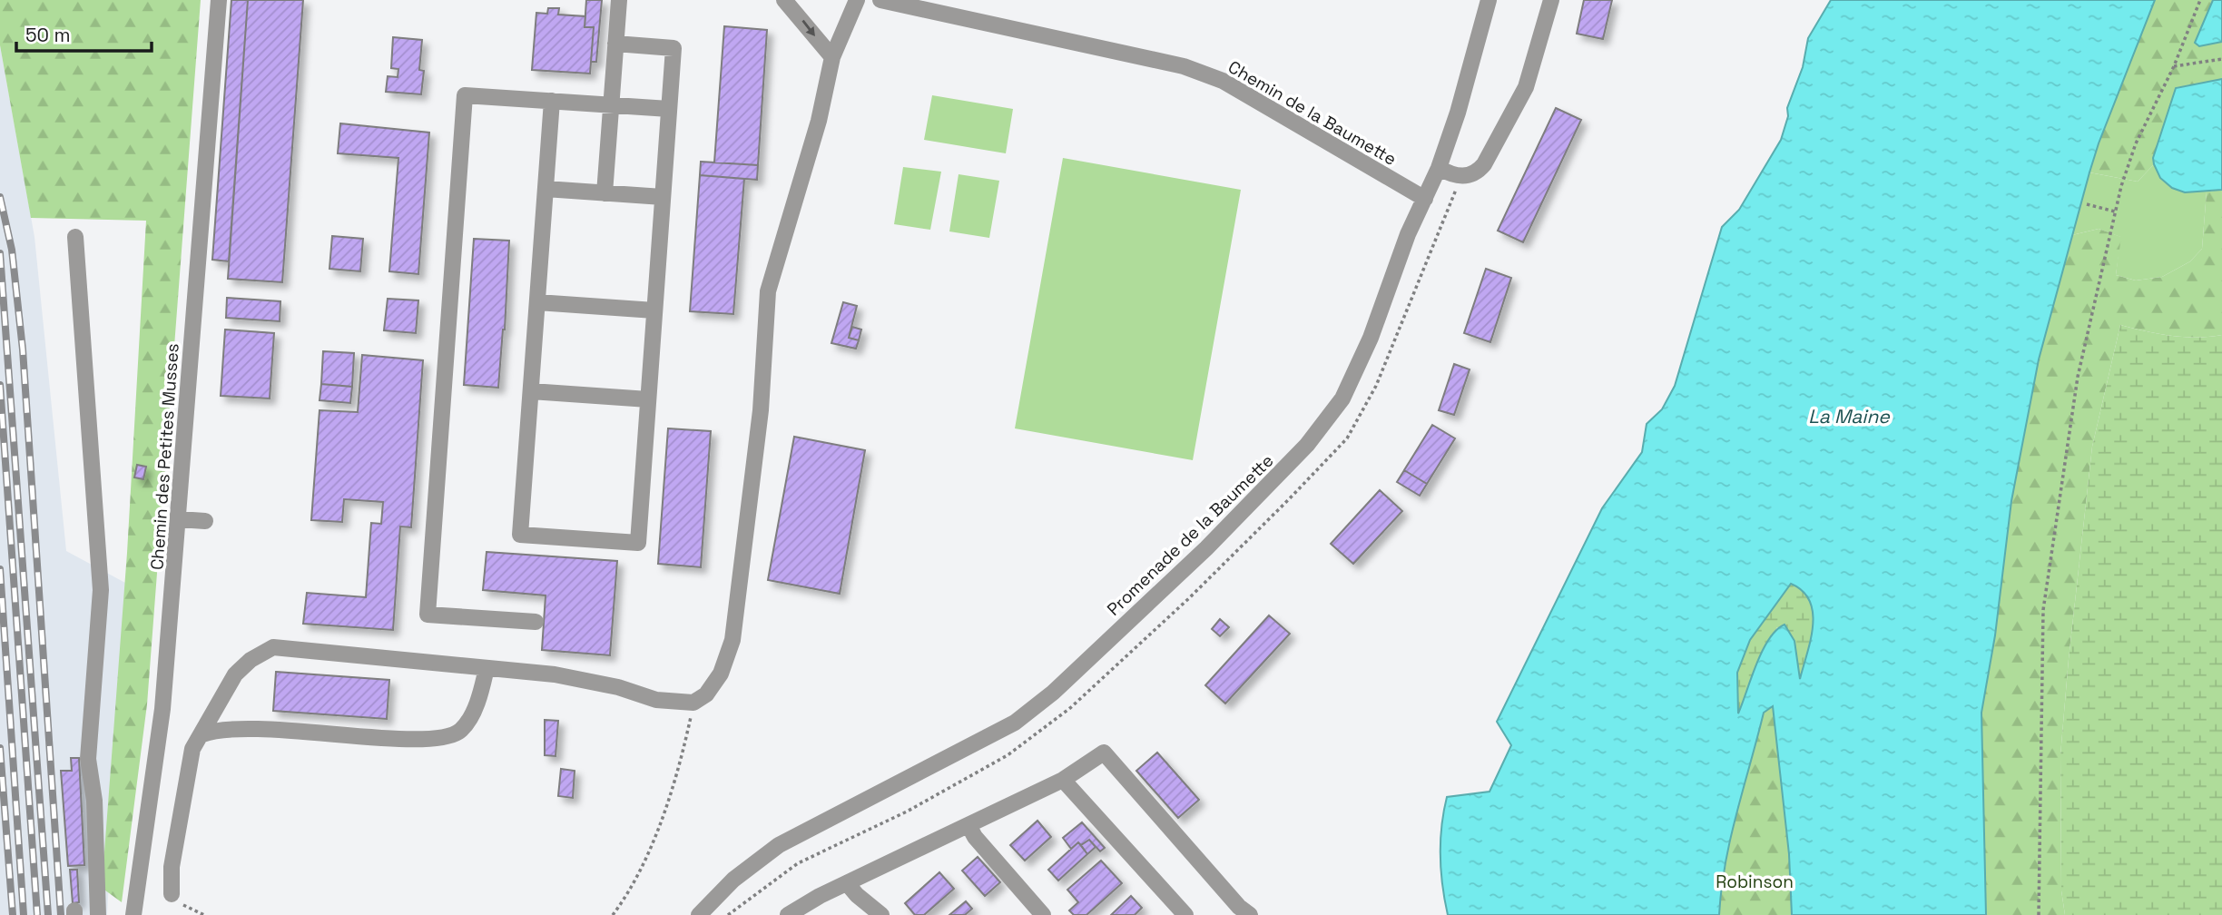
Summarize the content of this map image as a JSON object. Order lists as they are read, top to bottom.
{
  "streets": {
    "street": ["Chemin de la Baumette", "Chemin des Petites Musses", "Promenade de la Baumette"]
  },
  "crossings": [
    ["Chemin de la Baumette", "Promenade de la Baumette"]
  ],
  "water": ["La Maine"],
  "parks": ["Robinson"],
  "scale_bar": "50 m"
}
